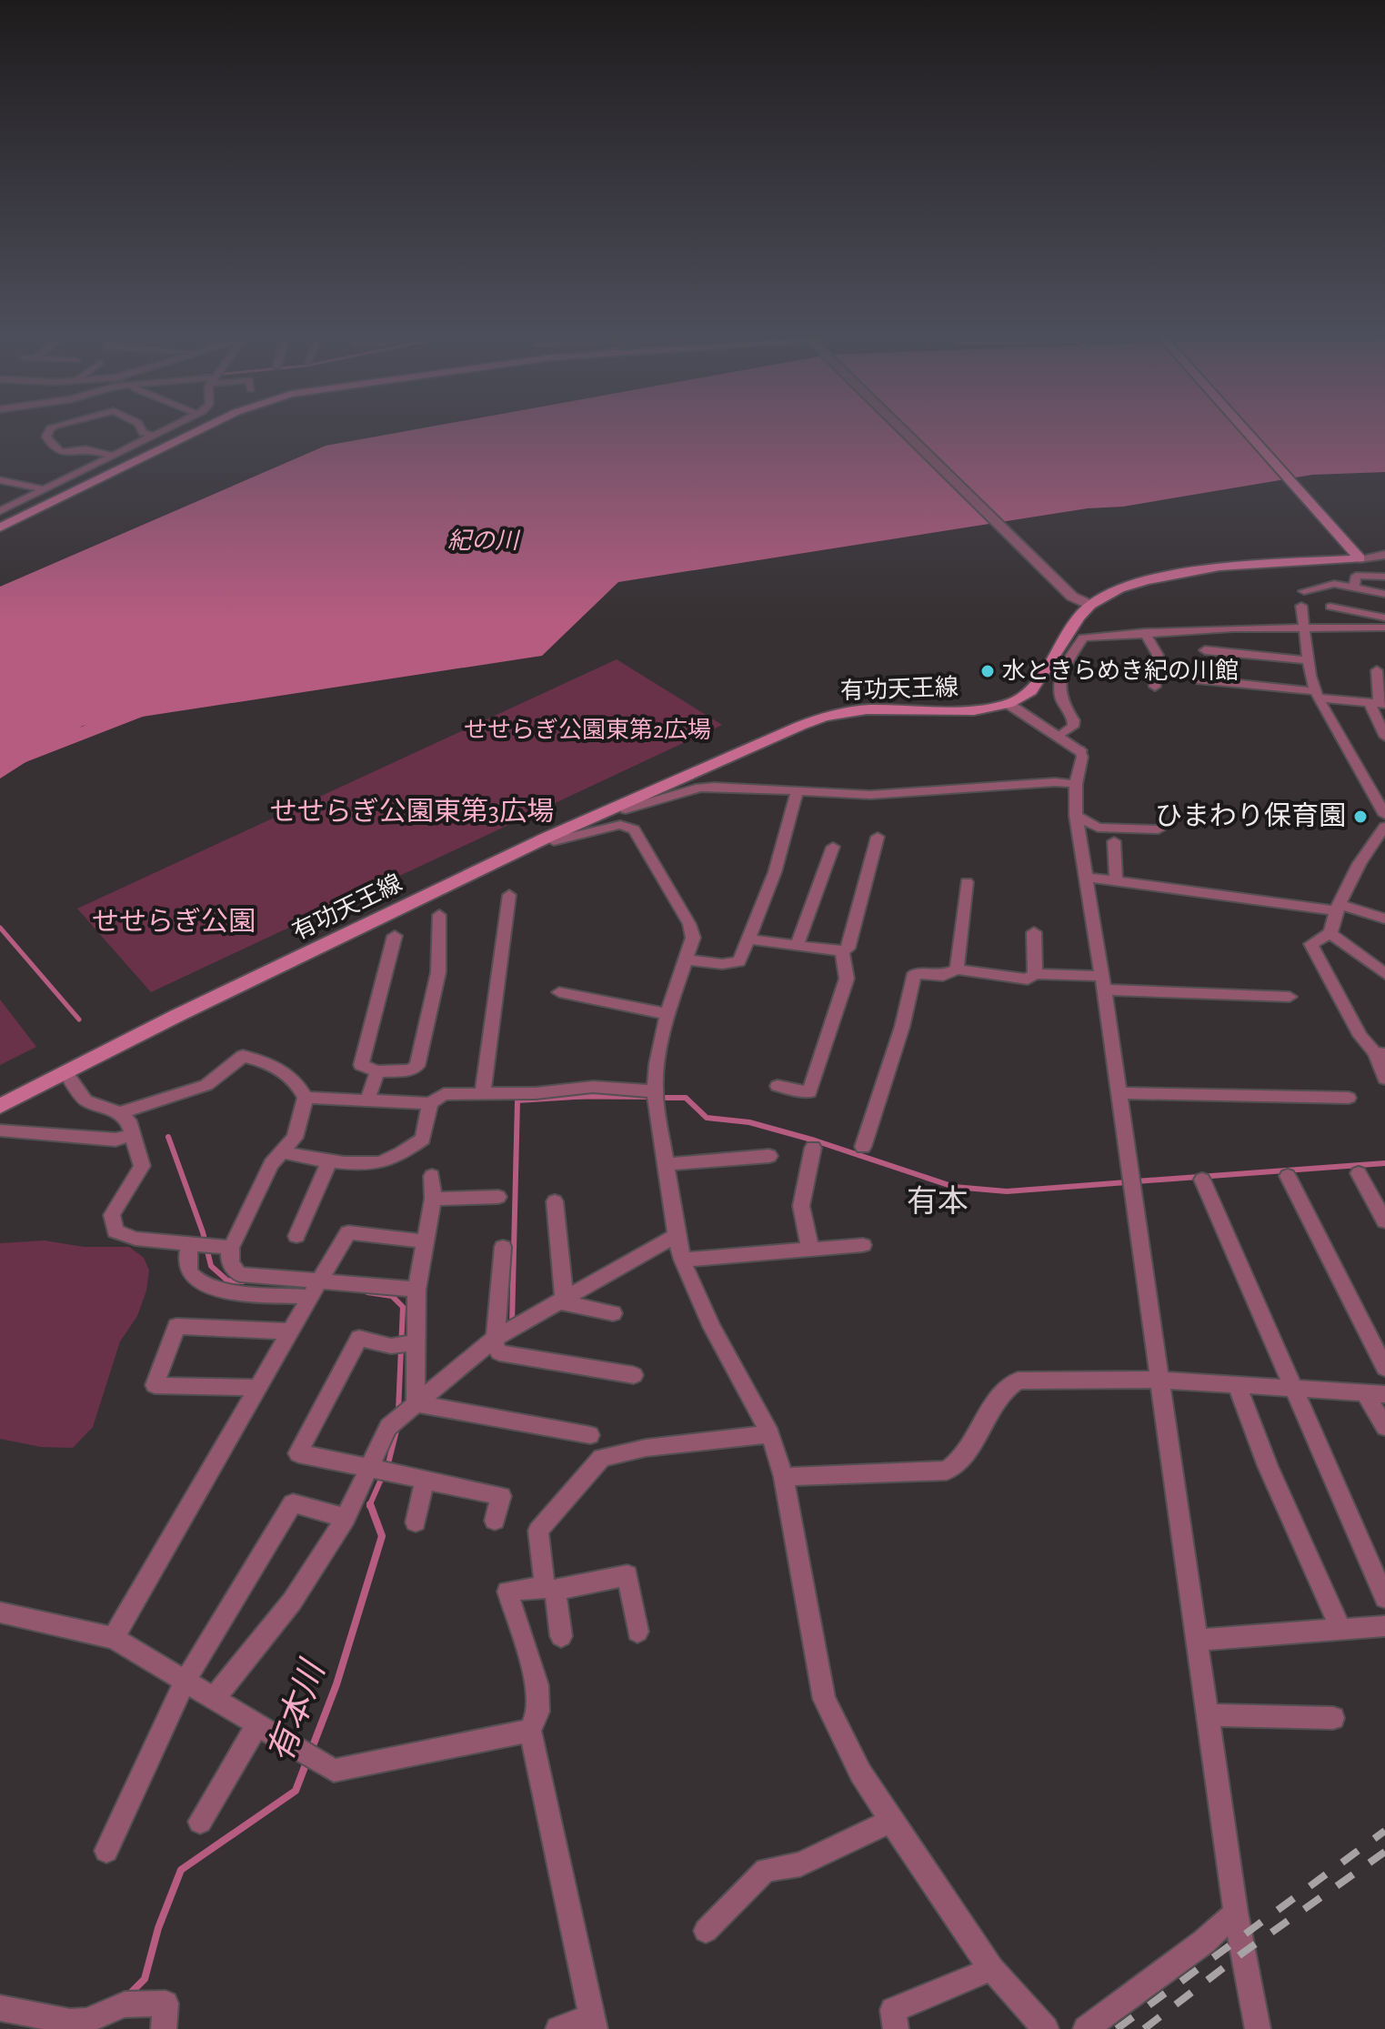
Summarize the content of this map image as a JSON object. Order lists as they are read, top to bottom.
{
  "streets": {
    "main road": ["有功天王線"]
  },
  "districts": ["有本"],
  "water": ["紀の川", "有本川"],
  "parks": ["せせらぎ公園東第2広場", "せせらぎ公園東第3広場", "せせらぎ公園"],
  "places": ["水ときらめき紀の川館", "ひまわり保育園"]
}
